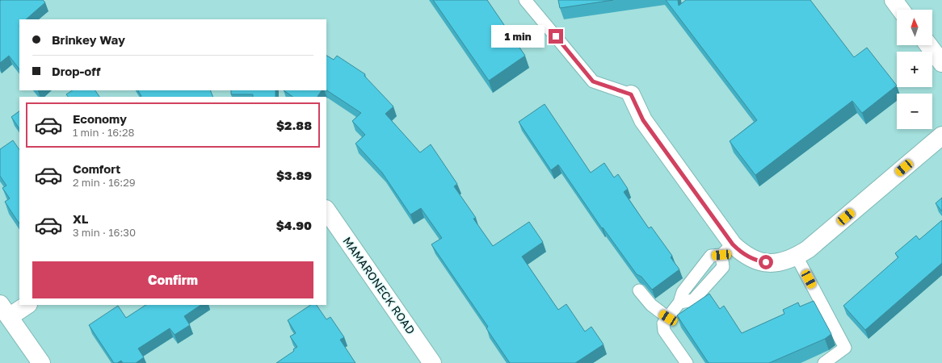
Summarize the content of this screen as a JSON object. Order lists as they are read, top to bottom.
{
  "streets": {
    "street": ["MAMARONECK ROAD"]
  },
  "north": "top",
  "page": {
    "map_buttons": ["+", "−"],
    "banner": ["Brinkey Way", "Drop-off"],
    "bubble": "1 min",
    "list": [
      {
        "name": "Economy",
        "note": "1 min · 16:28",
        "value": "$2.88"
      },
      {
        "name": "Comfort",
        "note": "2 min · 16:29",
        "value": "$3.89"
      },
      {
        "name": "XL",
        "note": "3 min · 16:30",
        "value": "$4.90"
      }
    ],
    "buttons": "Confirm"
  }
}
